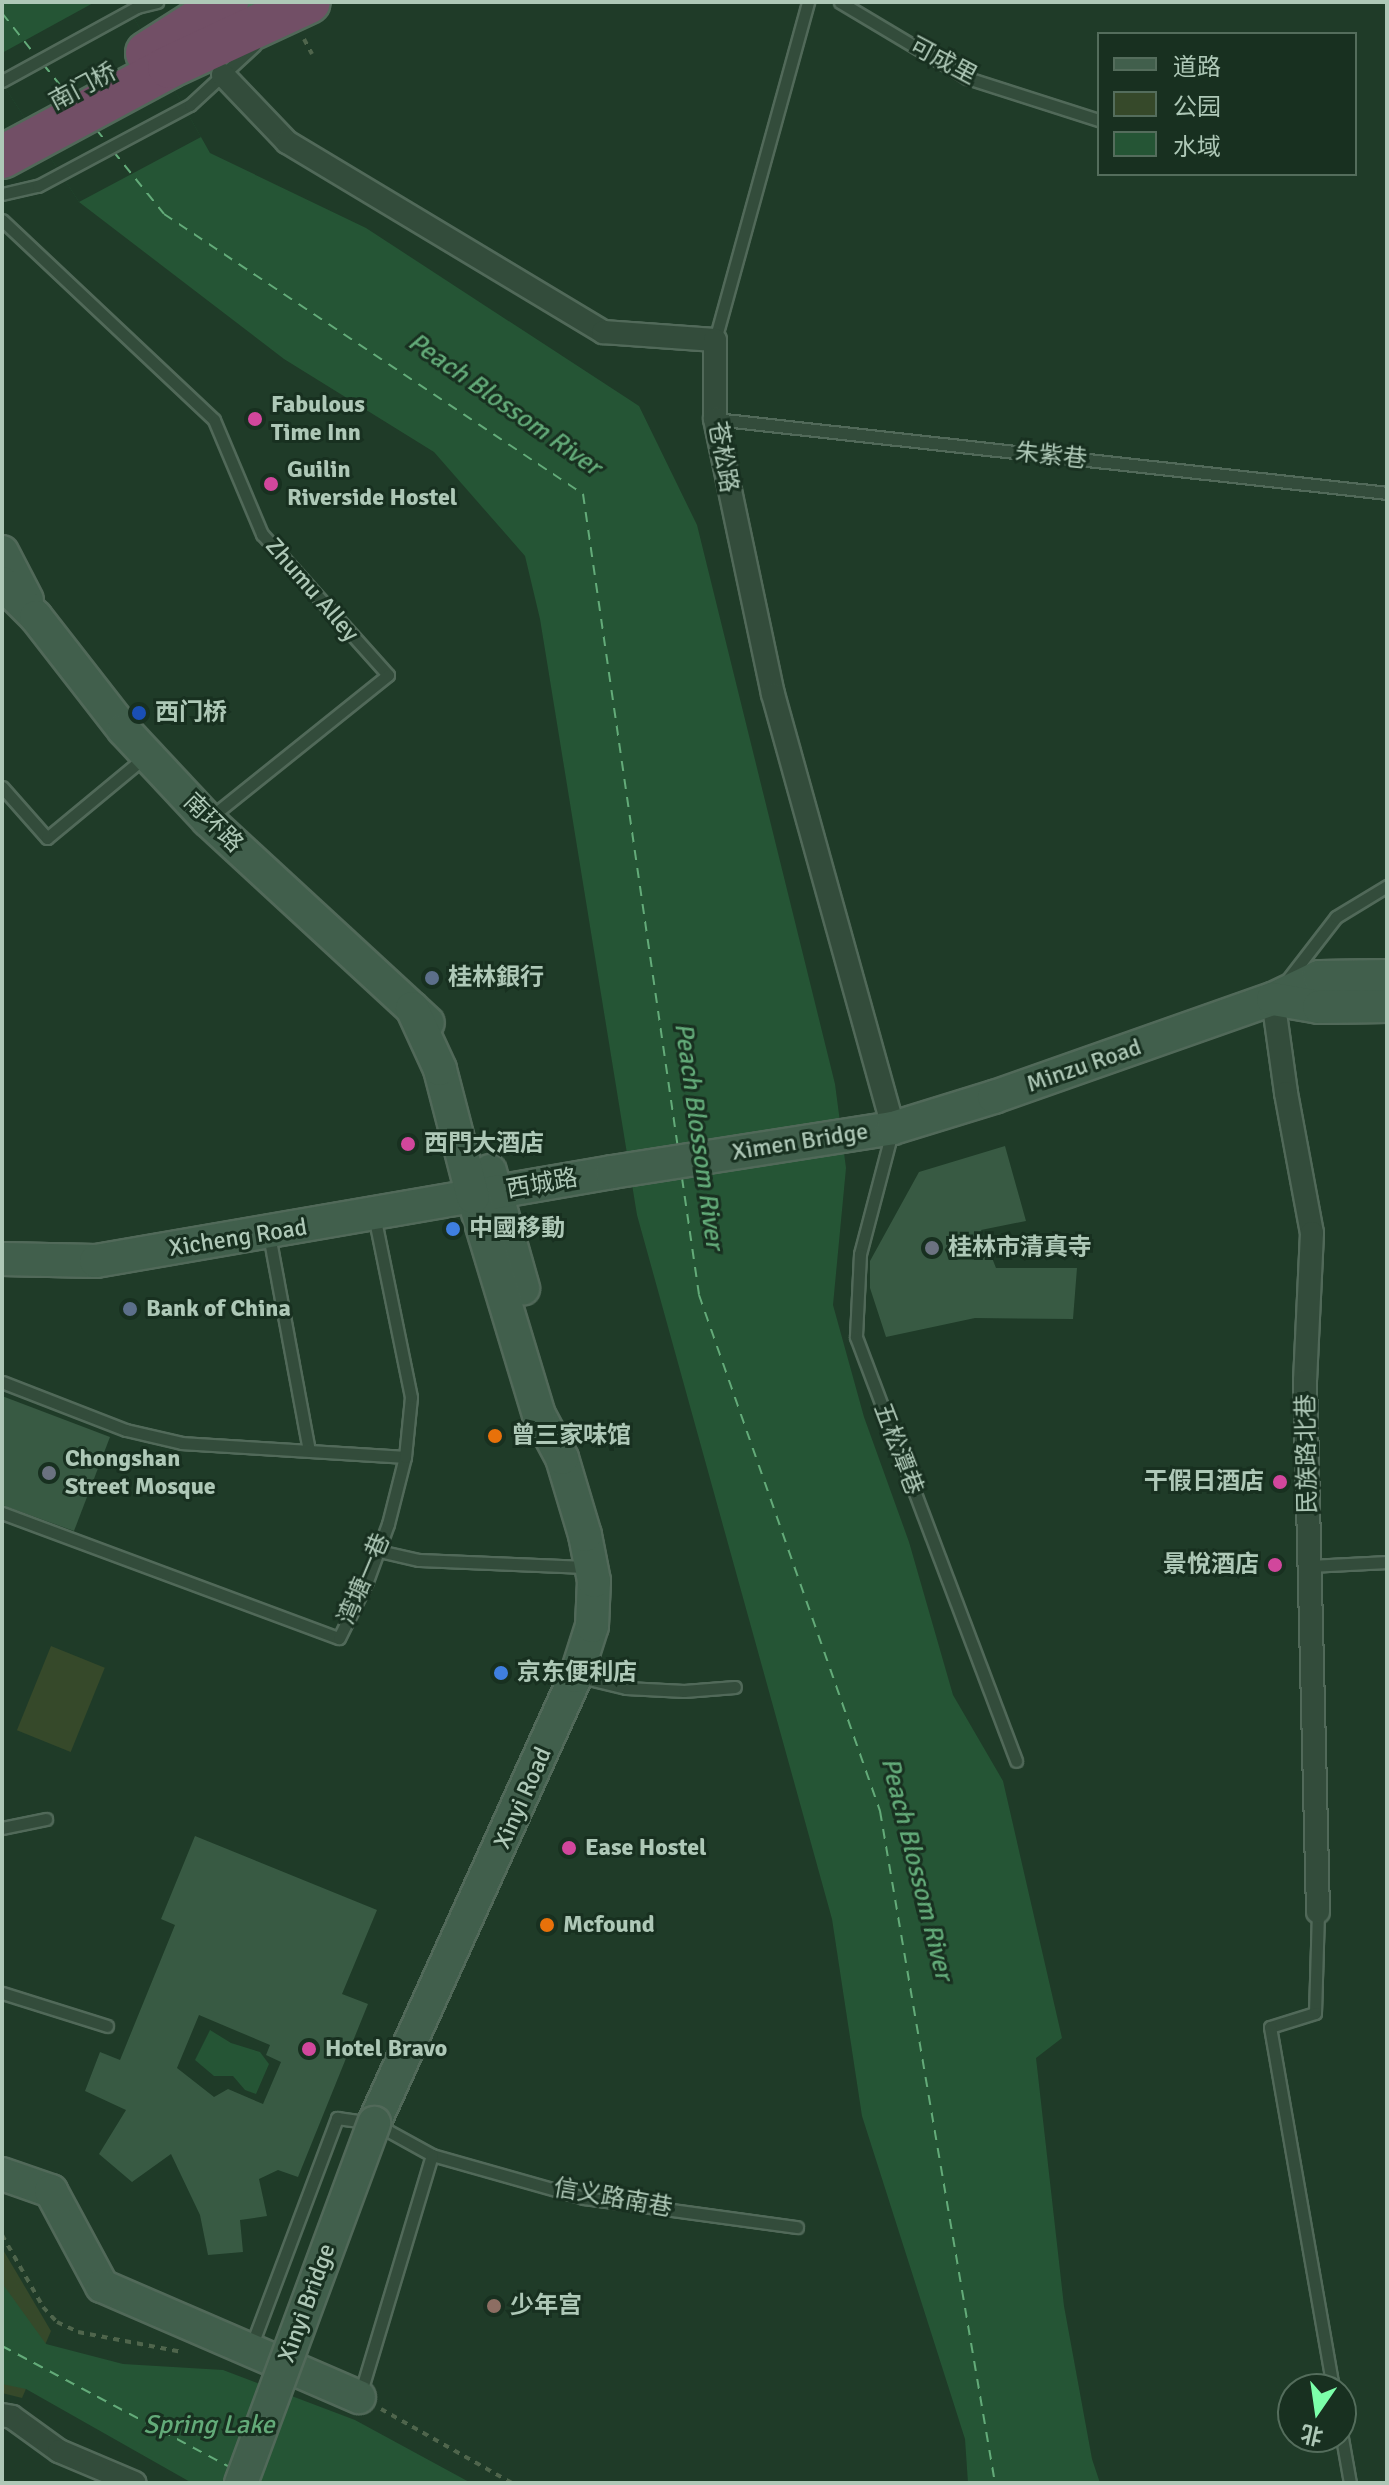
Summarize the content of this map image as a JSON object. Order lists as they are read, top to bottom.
{
  "streets": {
    "highway": ["南门桥"],
    "main road": [
      "南环路",
      "Minzu Road",
      "Ximen Bridge",
      "西城路",
      "Xicheng Road",
      "Xinyi Road",
      "Xinyi Bridge"
    ],
    "street": ["苍松路", "民族路北巷"],
    "lane": [
      "可成里",
      "朱紫巷",
      "Zhumu Alley",
      "五松潭巷",
      "湾塘一巷",
      "信义路南巷"
    ]
  },
  "crossings": [
    ["朱紫巷", "苍松路"],
    ["苍松路", "Minzu Road"],
    ["苍松路", "Ximen Bridge"],
    ["苍松路", "五松潭巷"],
    ["Zhumu Alley", "南环路"],
    ["南环路", "西城路"],
    ["南环路", "Xicheng Road"],
    ["南环路", "Xinyi Road"],
    ["Minzu Road", "Ximen Bridge"],
    ["Minzu Road", "五松潭巷"],
    ["Minzu Road", "民族路北巷"],
    ["Ximen Bridge", "西城路"],
    ["Ximen Bridge", "五松潭巷"],
    ["西城路", "Xicheng Road"],
    ["Xicheng Road", "湾塘一巷"],
    ["Xinyi Road", "信义路南巷"],
    ["Xinyi Road", "Xinyi Bridge"],
    ["信义路南巷", "Xinyi Bridge"]
  ],
  "water": ["Peach Blossom River", "Spring Lake"],
  "places": [
    "Fabulous Time Inn",
    "Guilin Riverside Hostel",
    "西门桥",
    "桂林銀行",
    "西門大酒店",
    "中國移動",
    "桂林市清真寺",
    "Bank of China",
    "曾三家味馆",
    "Chongshan Street Mosque",
    "干假日酒店",
    "景悅酒店",
    "京东便利店",
    "Ease Hostel",
    "Mcfound",
    "Hotel Bravo",
    "少年宫"
  ],
  "legend": ["道路", "公园", "水域"],
  "north": "bottom"
}
